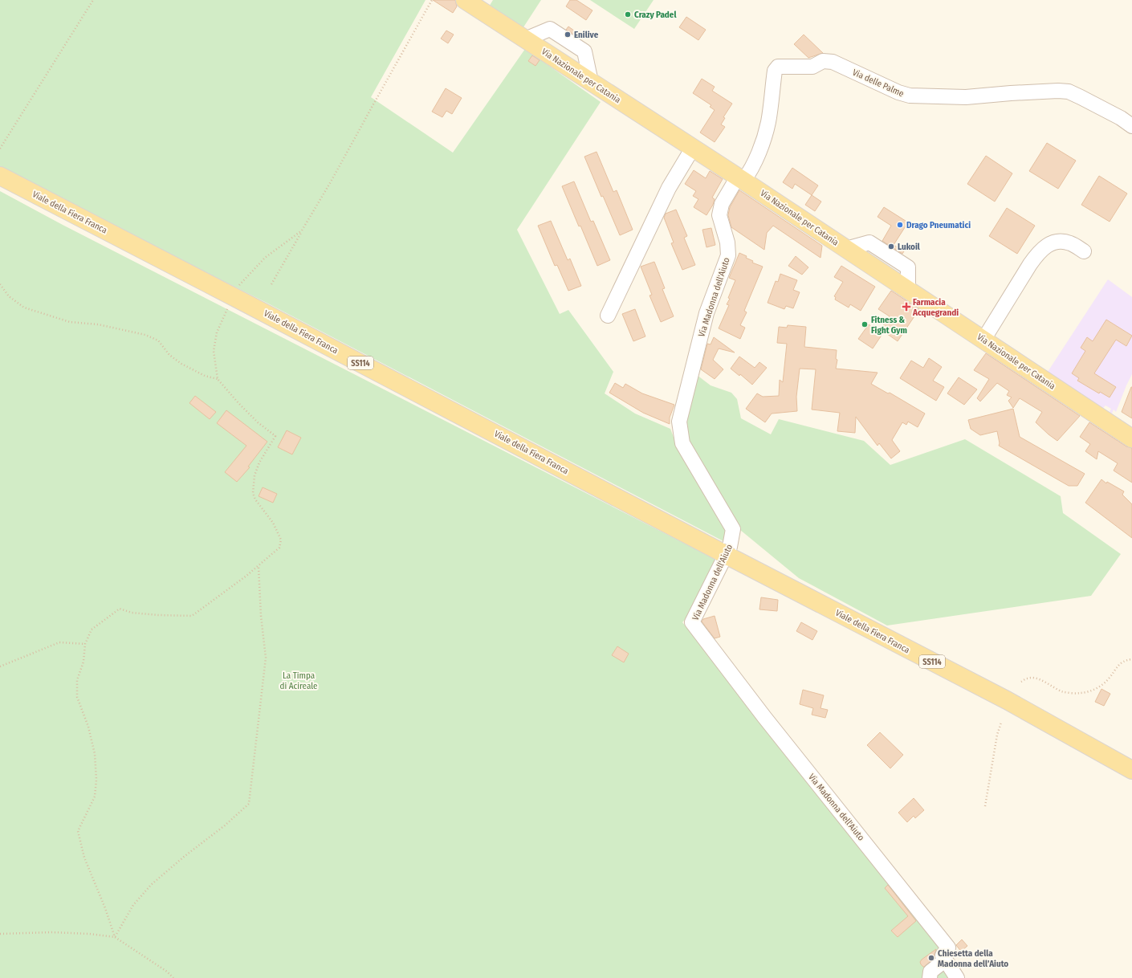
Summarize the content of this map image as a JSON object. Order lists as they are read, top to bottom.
{
  "streets": {
    "main road": ["Via Nazionale per Catania", "Viale della Fiera Franca", "SS114"],
    "street": ["Via delle Palme", "Via Madonna dell'Aiuto"]
  },
  "crossings": [
    ["Via Nazionale per Catania", "Via delle Palme"],
    ["Via Nazionale per Catania", "Via Madonna dell'Aiuto"],
    ["Via delle Palme", "Via Madonna dell'Aiuto"]
  ],
  "parks": ["La Timpa di Acireale"],
  "places": {
    "other": [
      "Crazy Padel",
      "Enilive",
      "Drago Pneumatici",
      "Lukoil",
      "Fitness & Fight Gym",
      "Chiesetta della Madonna dell’Aiuto"
    ],
    "health": ["Farmacia Acquegrandi"]
  }
}
